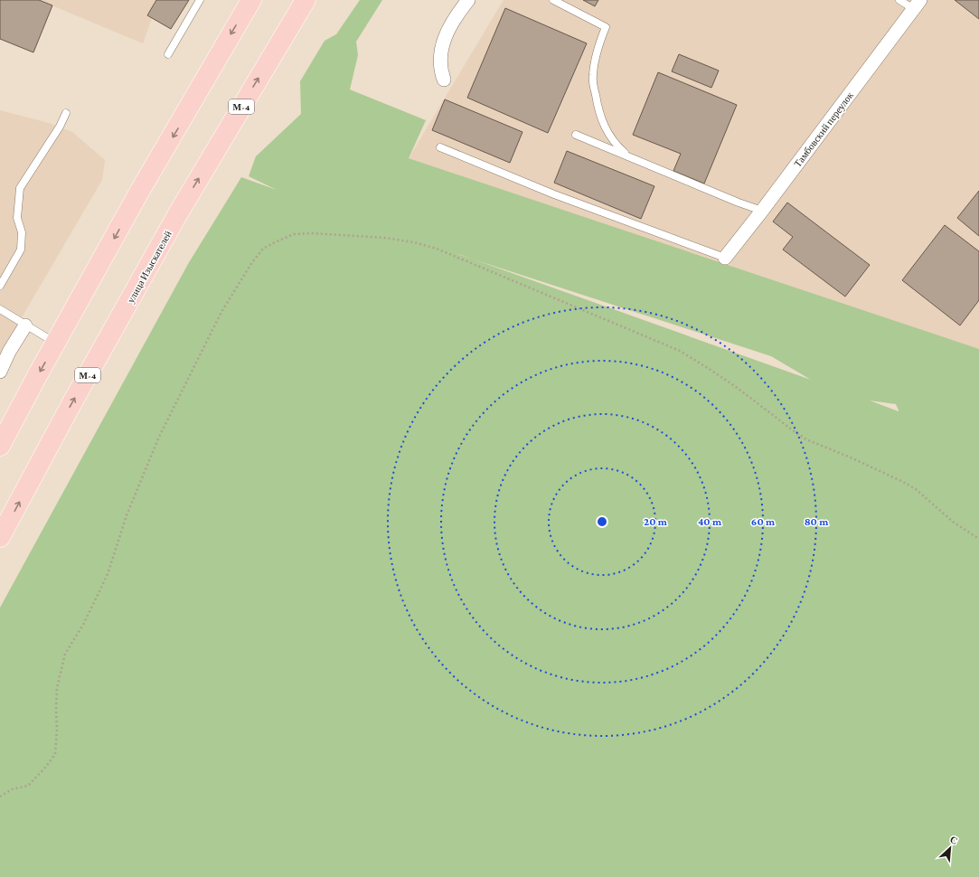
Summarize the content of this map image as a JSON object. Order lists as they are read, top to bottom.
{
  "streets": {
    "highway": ["М-4", "улица Изыскателей"],
    "street": ["Тамбовский переулок"]
  },
  "north": "top right",
  "rings": [
    "20 m",
    "40 m",
    "60 m",
    "80 m"
  ]
}
